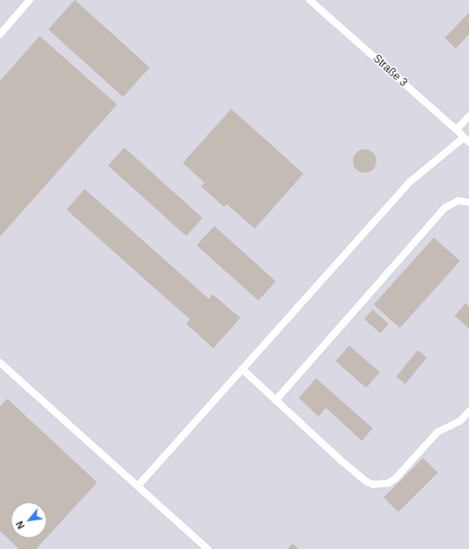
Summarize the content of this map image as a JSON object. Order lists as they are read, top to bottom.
{
  "streets": {
    "lane": ["Straße 3"]
  },
  "north": "bottom left"
}
